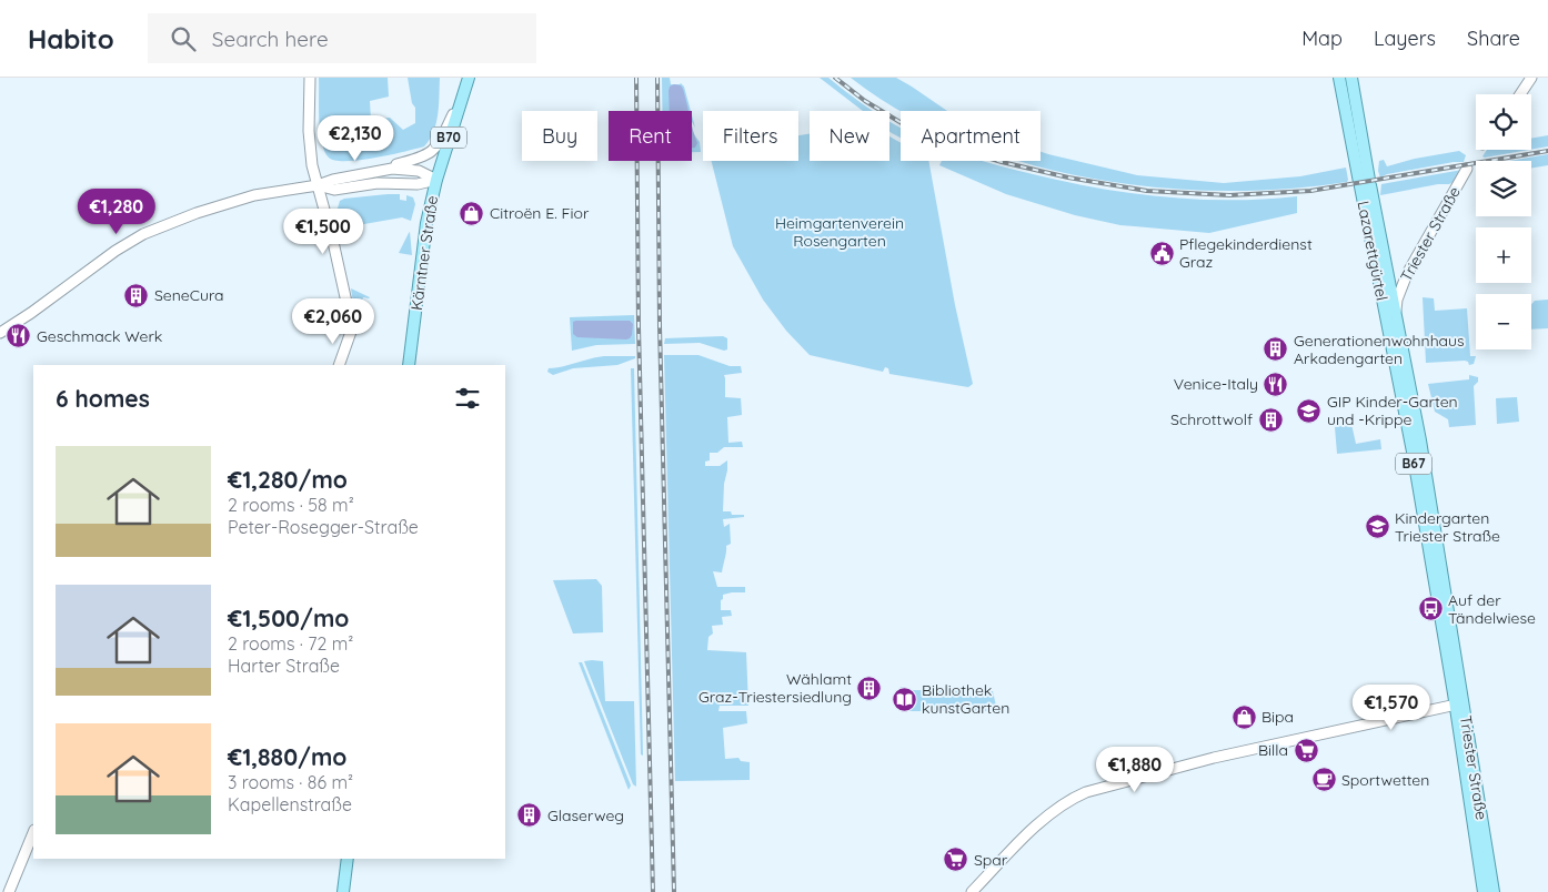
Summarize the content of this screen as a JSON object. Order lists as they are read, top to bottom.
{
  "streets": {
    "main road": [
      "B70",
      "Triester Straße",
      "Lazarettgürtel",
      "Kärntner Straße",
      "B67"
    ]
  },
  "crossings": [
    ["Triester Straße", "Lazarettgürtel"]
  ],
  "parks": ["Heimgartenverein Rosengarten"],
  "places": {
    "shop": ["Citroën E. Fior", "Bipa"],
    "public building": ["Pflegekinderdienst Graz"],
    "building": [
      "SeneCura",
      "Generationenwohnhaus Arkadengarten",
      "Schrottwolf",
      "Wählamt Graz-Triestersiedlung",
      "Glaserweg"
    ],
    "restaurant": ["Geschmack Werk", "Venice-Italy"],
    "school or university": ["GIP Kinder-Garten und -Krippe", "Kindergarten Triester Straße"],
    "bus stop": ["Auf der Tändelwiese"],
    "library": ["Bibliothek kunstGarten"],
    "supermarket": ["Billa", "Spar"],
    "cafe": ["Sportwetten"]
  },
  "page": {
    "header": "Habito",
    "search": "Search here",
    "nav": ["Map", "Layers", "Share"],
    "map_buttons": ["+", "−"],
    "chip": [
      "Buy",
      "Rent",
      "Filters",
      "New",
      "Apartment"
    ],
    "price": [
      "€2,130",
      "€1,280",
      "€1,500",
      "€2,060",
      "€1,570",
      "€1,880"
    ],
    "heading": "6 homes",
    "list": [
      {
        "name": "€1,280/mo",
        "note": "2 rooms · 58 m² · Peter-Rosegger-Straße"
      },
      {
        "name": "€1,500/mo",
        "note": "2 rooms · 72 m² · Harter Straße"
      },
      {
        "name": "€1,880/mo",
        "note": "3 rooms · 86 m² · Kapellenstraße"
      }
    ]
  }
}
